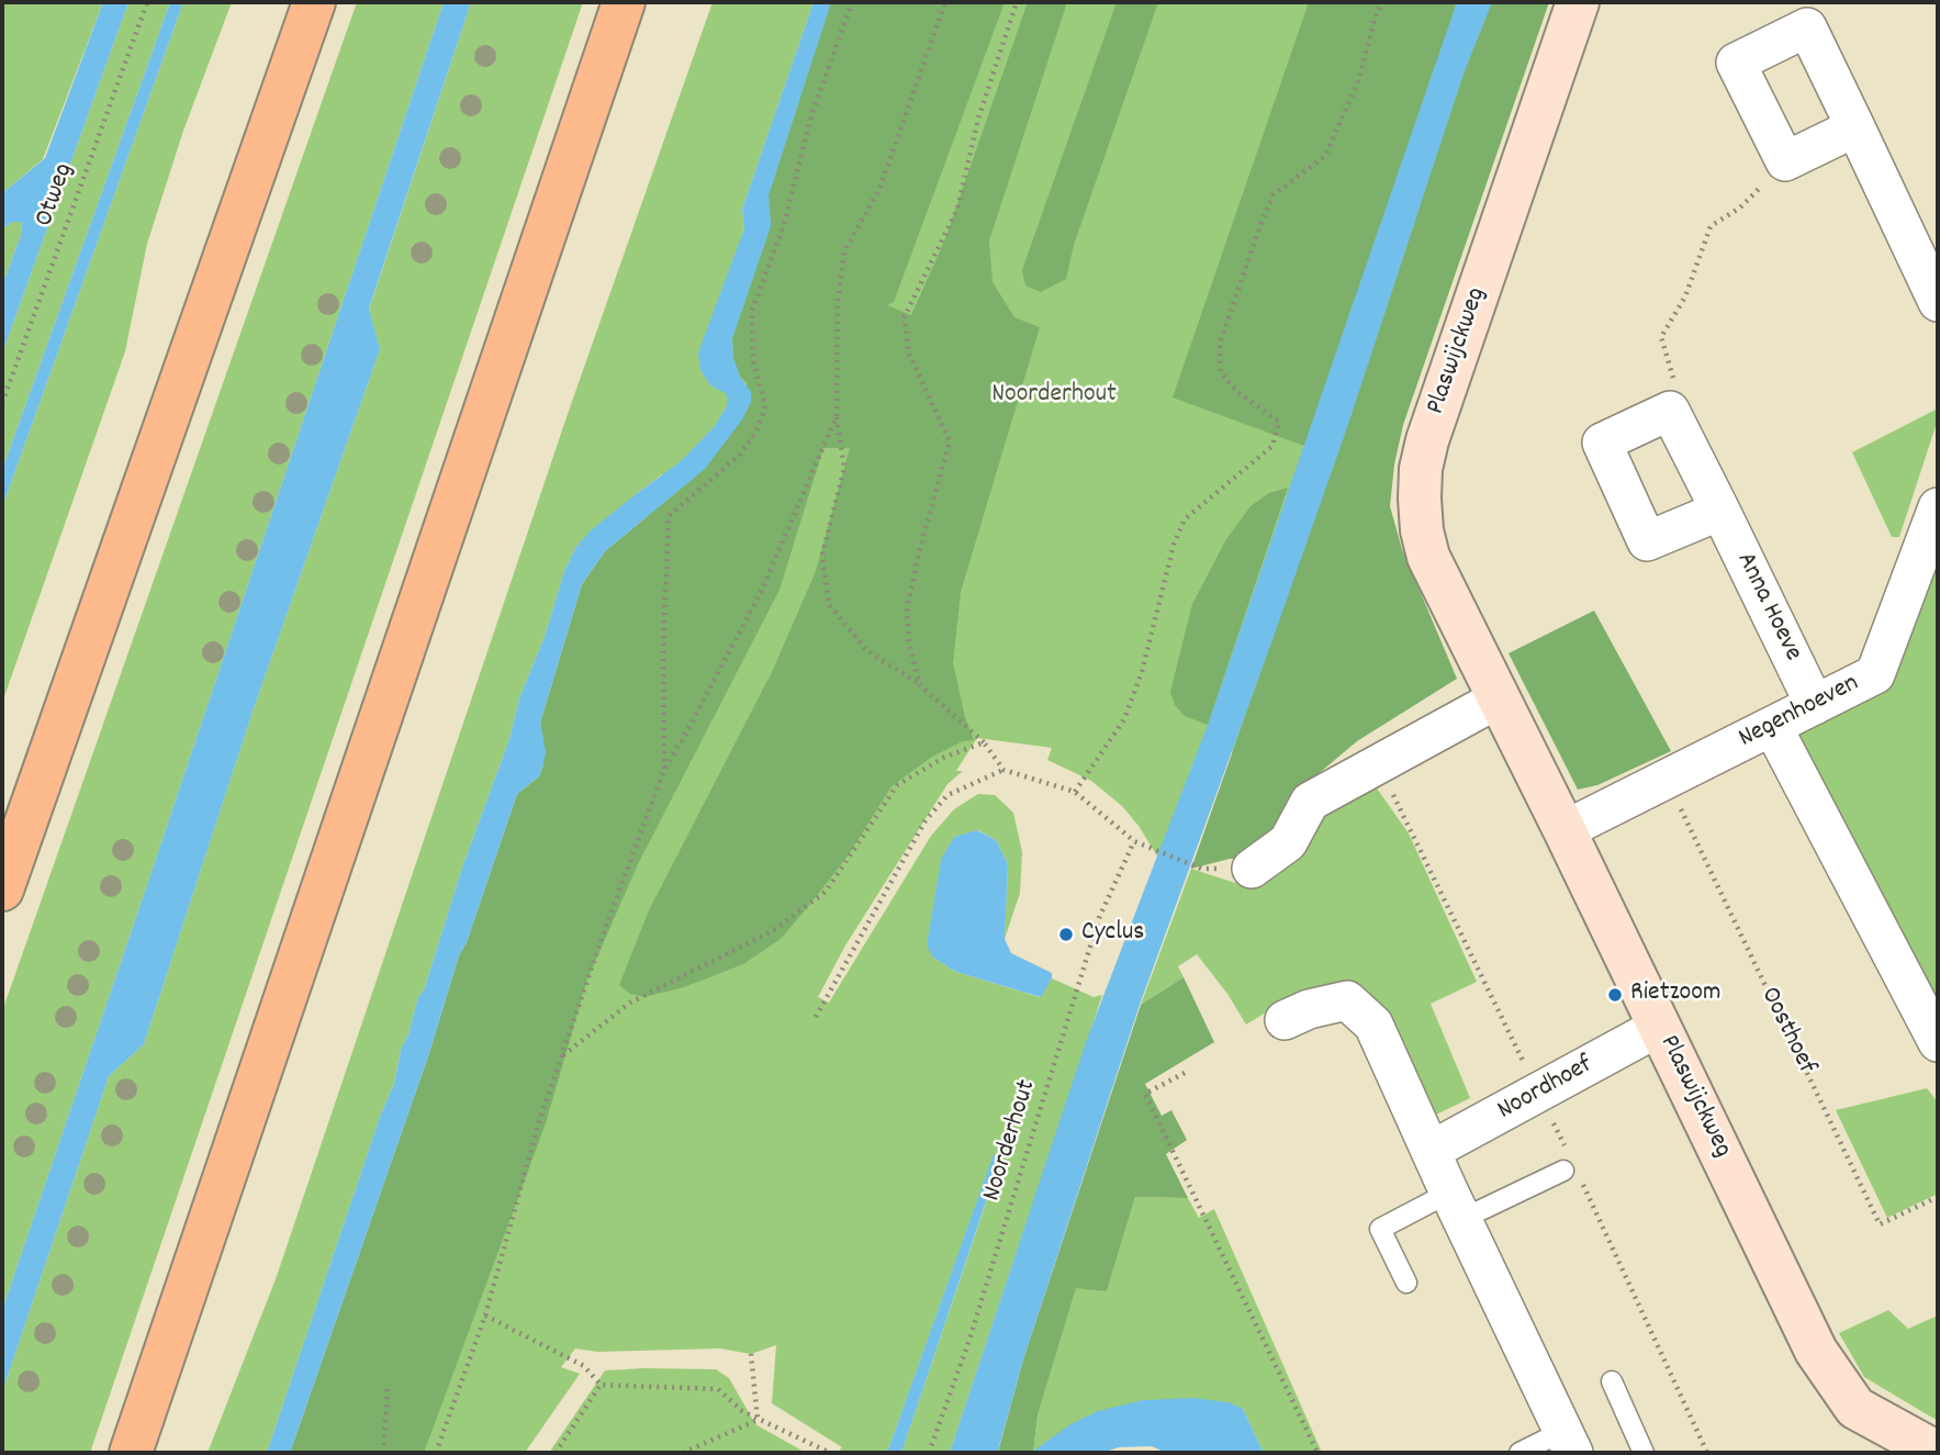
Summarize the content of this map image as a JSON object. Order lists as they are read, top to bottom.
{
  "streets": {
    "street": [
      "Plaswijckweg",
      "Anna Hoeve",
      "Negenhoeven",
      "Noordhoef"
    ],
    "path": ["Otweg", "Oosthoef", "Noorderhout"]
  },
  "crossings": [
    ["Plaswijckweg", "Negenhoeven"],
    ["Plaswijckweg", "Noordhoef"],
    ["Anna Hoeve", "Negenhoeven"],
    ["Negenhoeven", "Oosthoef"]
  ],
  "parks": ["Noorderhout"],
  "places": ["Cyclus", "Rietzoom"]
}
